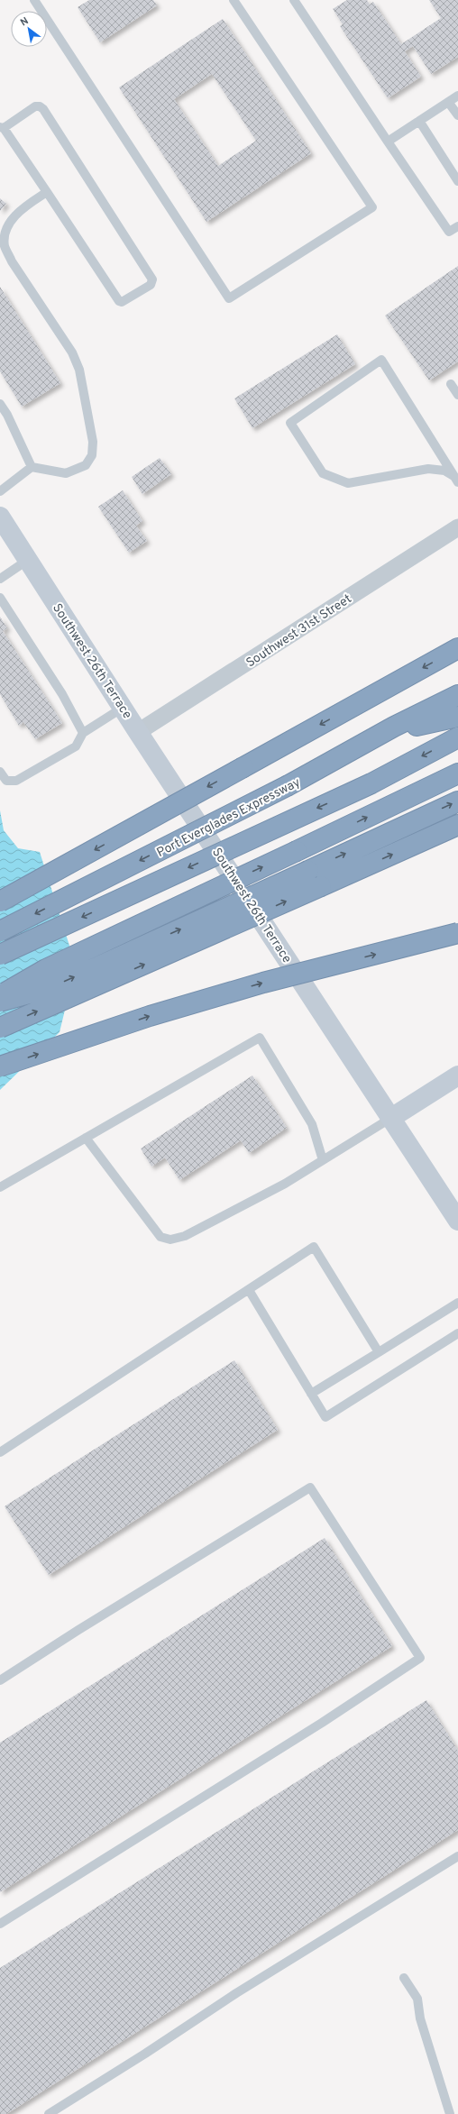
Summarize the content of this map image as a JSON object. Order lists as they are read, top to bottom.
{
  "streets": {
    "highway": ["Port Everglades Expressway"],
    "street": ["Southwest 31st Street", "Southwest 26th Terrace"]
  },
  "crossings": [
    ["Southwest 31st Street", "Southwest 26th Terrace"]
  ],
  "north": "top left"
}
